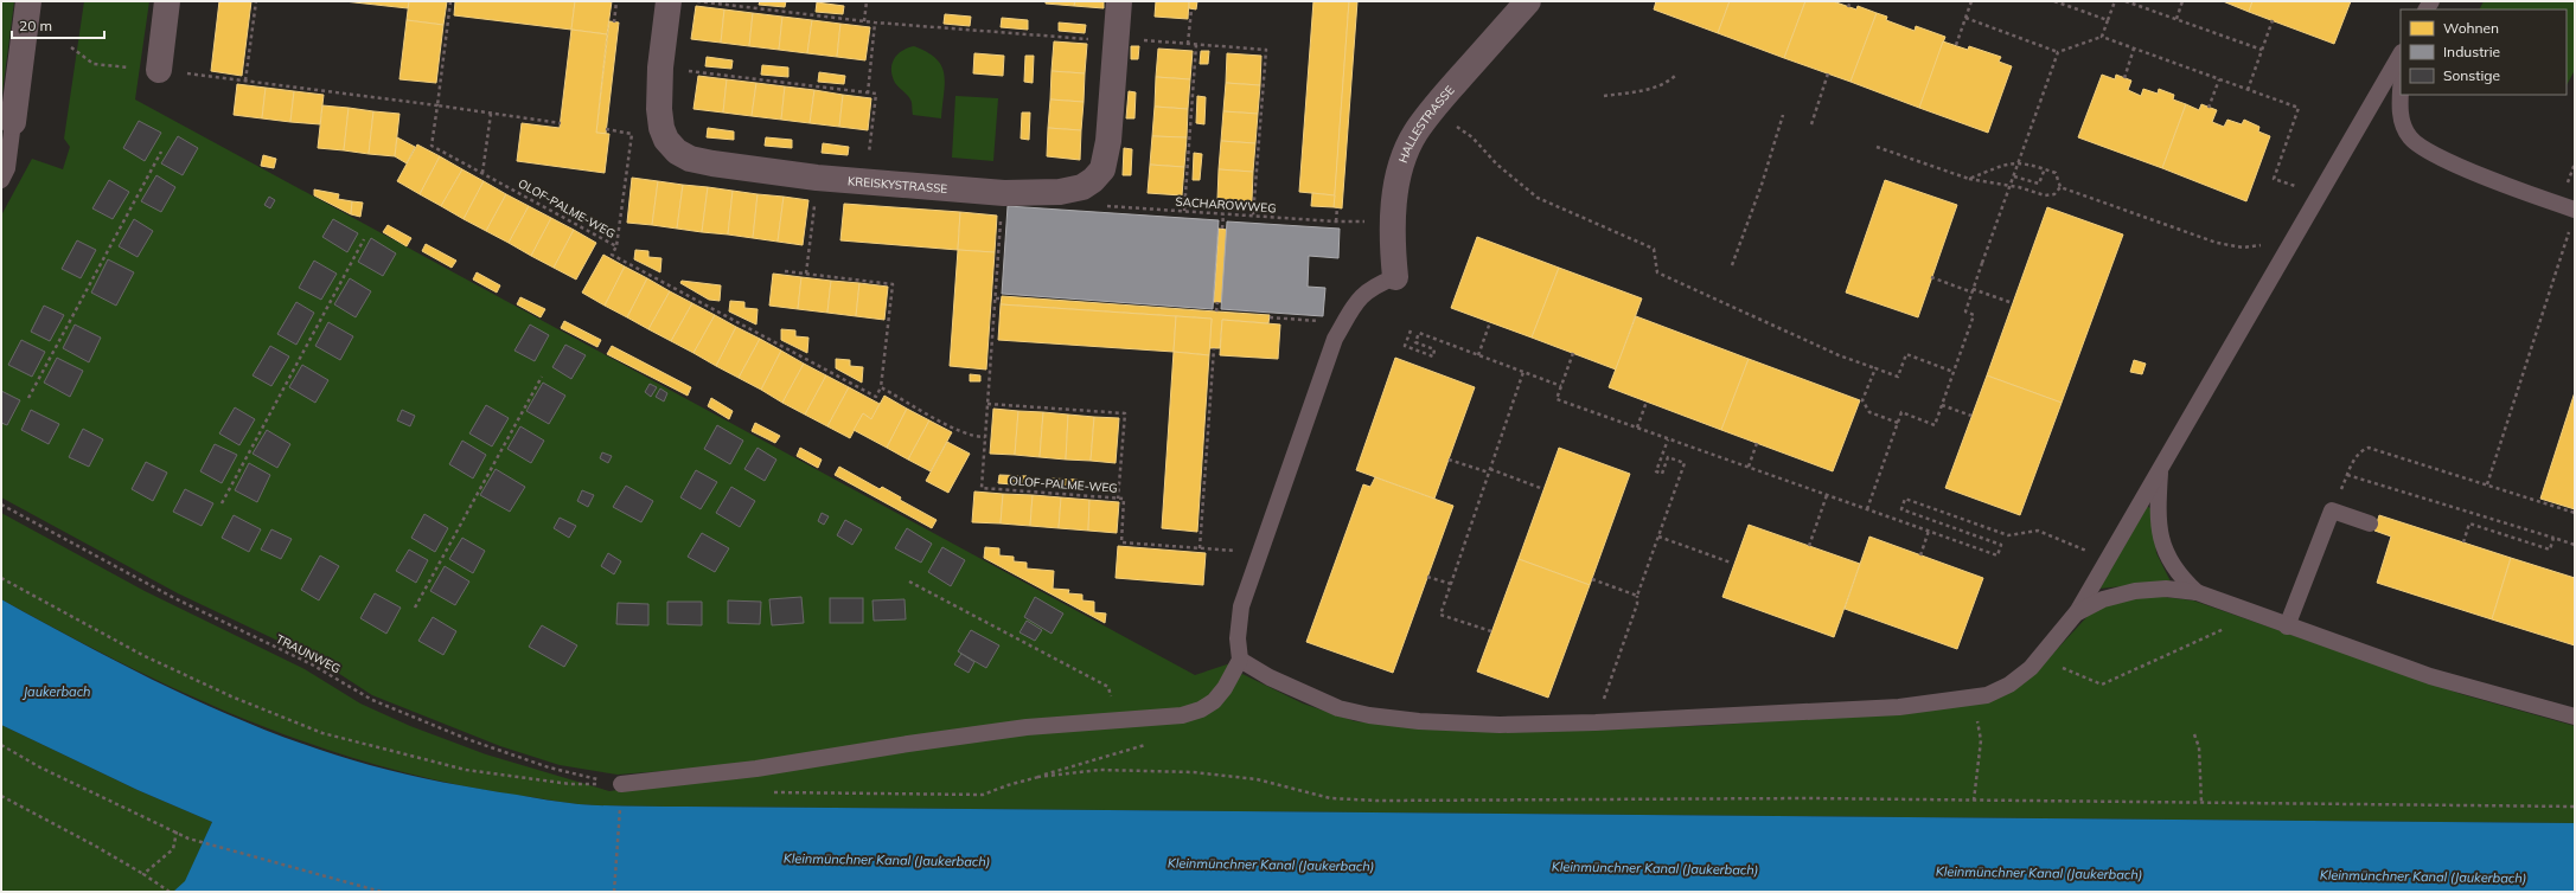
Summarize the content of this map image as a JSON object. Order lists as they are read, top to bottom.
{
  "streets": {
    "street": ["HALLESTRASSE", "KREISKYSTRASSE"],
    "path": ["SACHAROWWEG", "OLOF-PALME-WEG", "TRAUNWEG"]
  },
  "crossings": [
    ["KREISKYSTRASSE", "SACHAROWWEG"],
    ["KREISKYSTRASSE", "OLOF-PALME-WEG"]
  ],
  "water": ["Jaukerbach", "Kleinmünchner Kanal (Jaukerbach)"],
  "legend": ["Wohnen", "Industrie", "Sonstige"],
  "scale_bar": "20 m"
}
